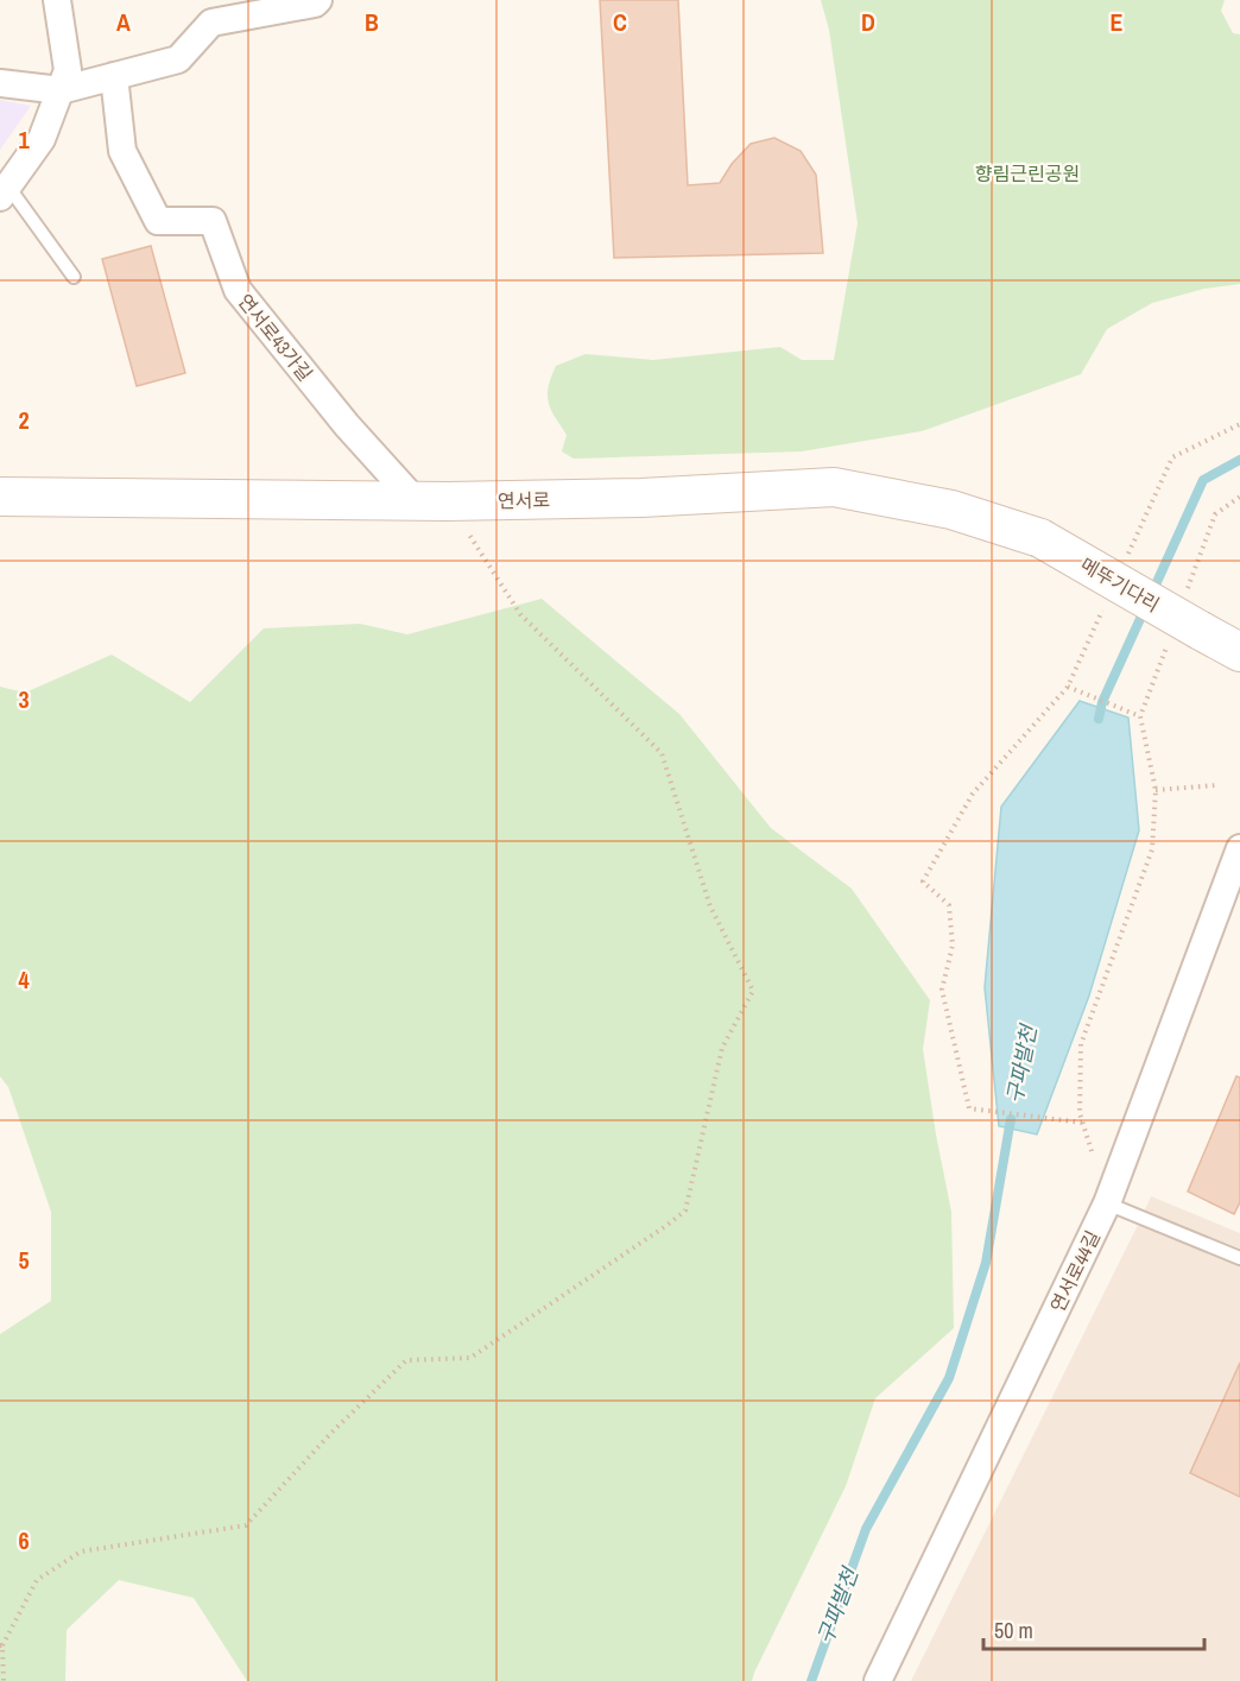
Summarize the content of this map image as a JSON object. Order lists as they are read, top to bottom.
{
  "streets": {
    "main road": ["연서로", "메뚜기다리"],
    "street": ["연서로43가길", "연서로44길"]
  },
  "crossings": [
    ["연서로43가길", "연서로"],
    ["연서로", "메뚜기다리"]
  ],
  "water": ["구파발천"],
  "parks": ["향림근린공원"],
  "scale_bar": "50 m",
  "grid": {
    "columns": [
      "A",
      "B",
      "C",
      "D",
      "E"
    ],
    "rows": [
      "1",
      "2",
      "3",
      "4",
      "5",
      "6"
    ]
  }
}
